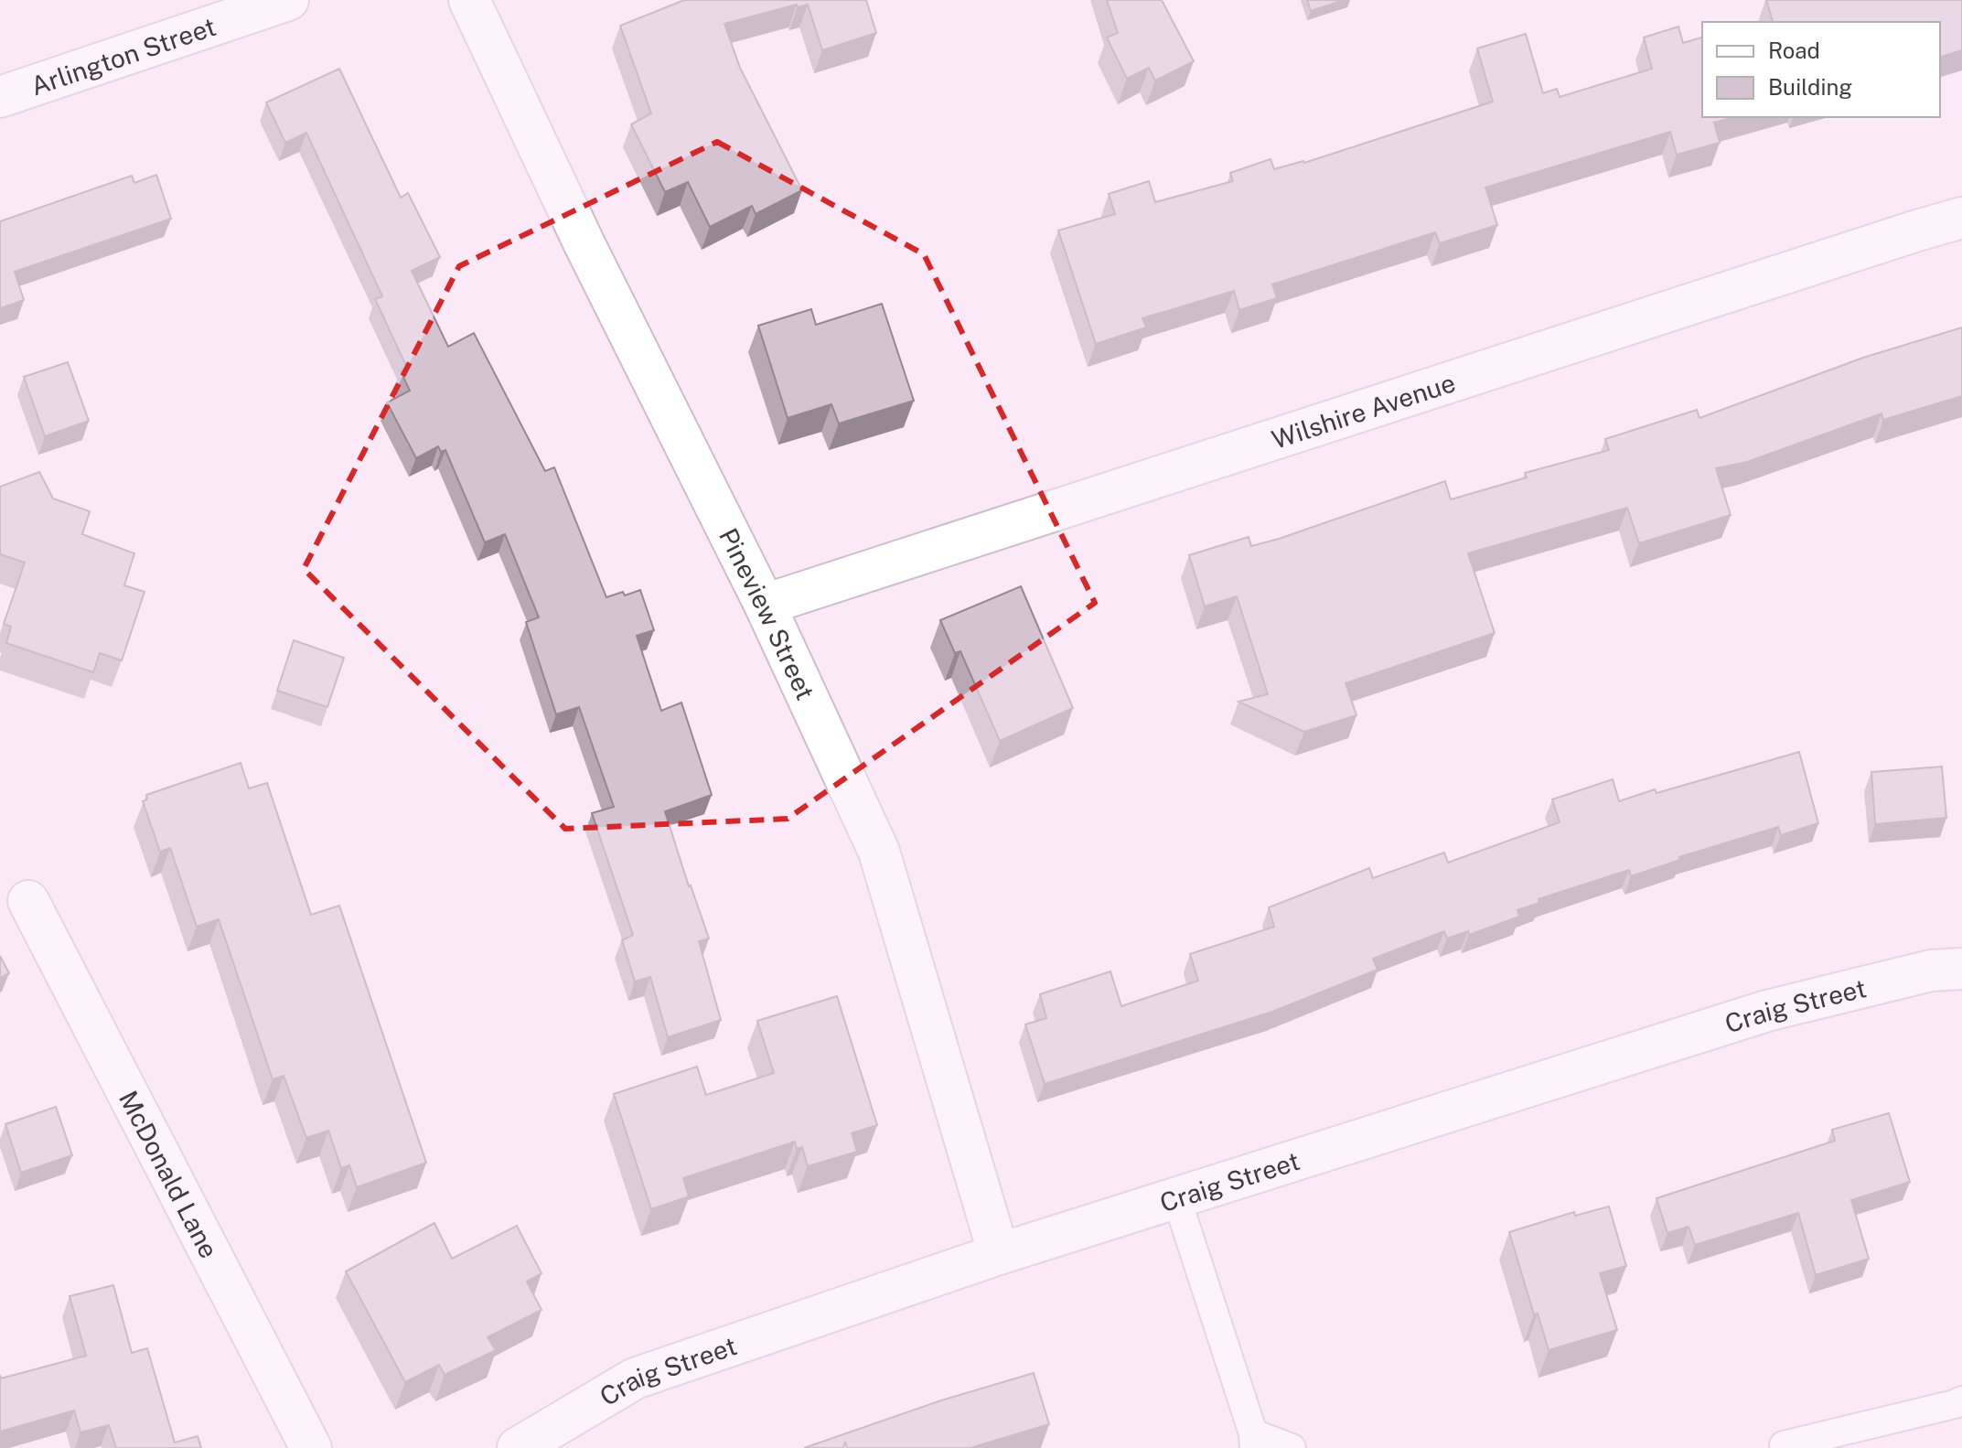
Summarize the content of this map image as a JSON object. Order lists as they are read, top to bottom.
{
  "streets": {
    "street": [
      "Arlington Street",
      "Wilshire Avenue",
      "Pineview Street",
      "Craig Street",
      "McDonald Lane"
    ]
  },
  "crossings": [
    ["Wilshire Avenue", "Pineview Street"],
    ["Pineview Street", "Craig Street"]
  ],
  "legend": ["Road", "Building"]
}
